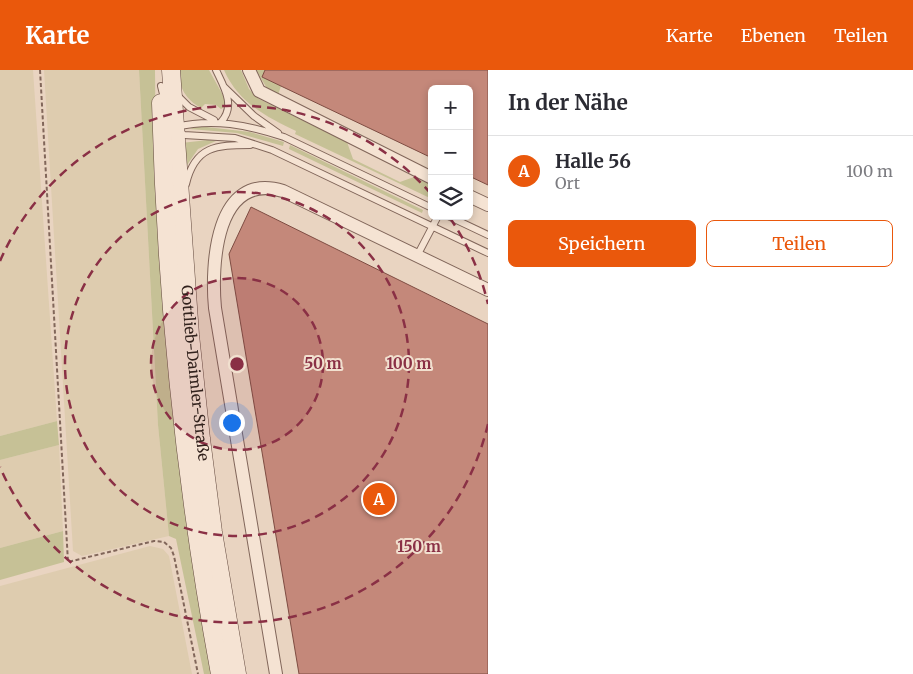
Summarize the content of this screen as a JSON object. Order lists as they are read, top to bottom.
{
  "streets": {
    "main road": ["Gottlieb-Daimler-Straße"]
  },
  "page": {
    "header": "Karte",
    "nav": ["Karte", "Ebenen", "Teilen"],
    "heading": "In der Nähe",
    "map_buttons": ["+", "−"],
    "list": [
      {
        "mark": "A",
        "name": "Halle 56",
        "note": "Ort",
        "value": "100 m"
      }
    ],
    "buttons": ["Speichern", "Teilen"],
    "pins": "A"
  },
  "rings": ["50 m", "100 m", "150 m"]
}
